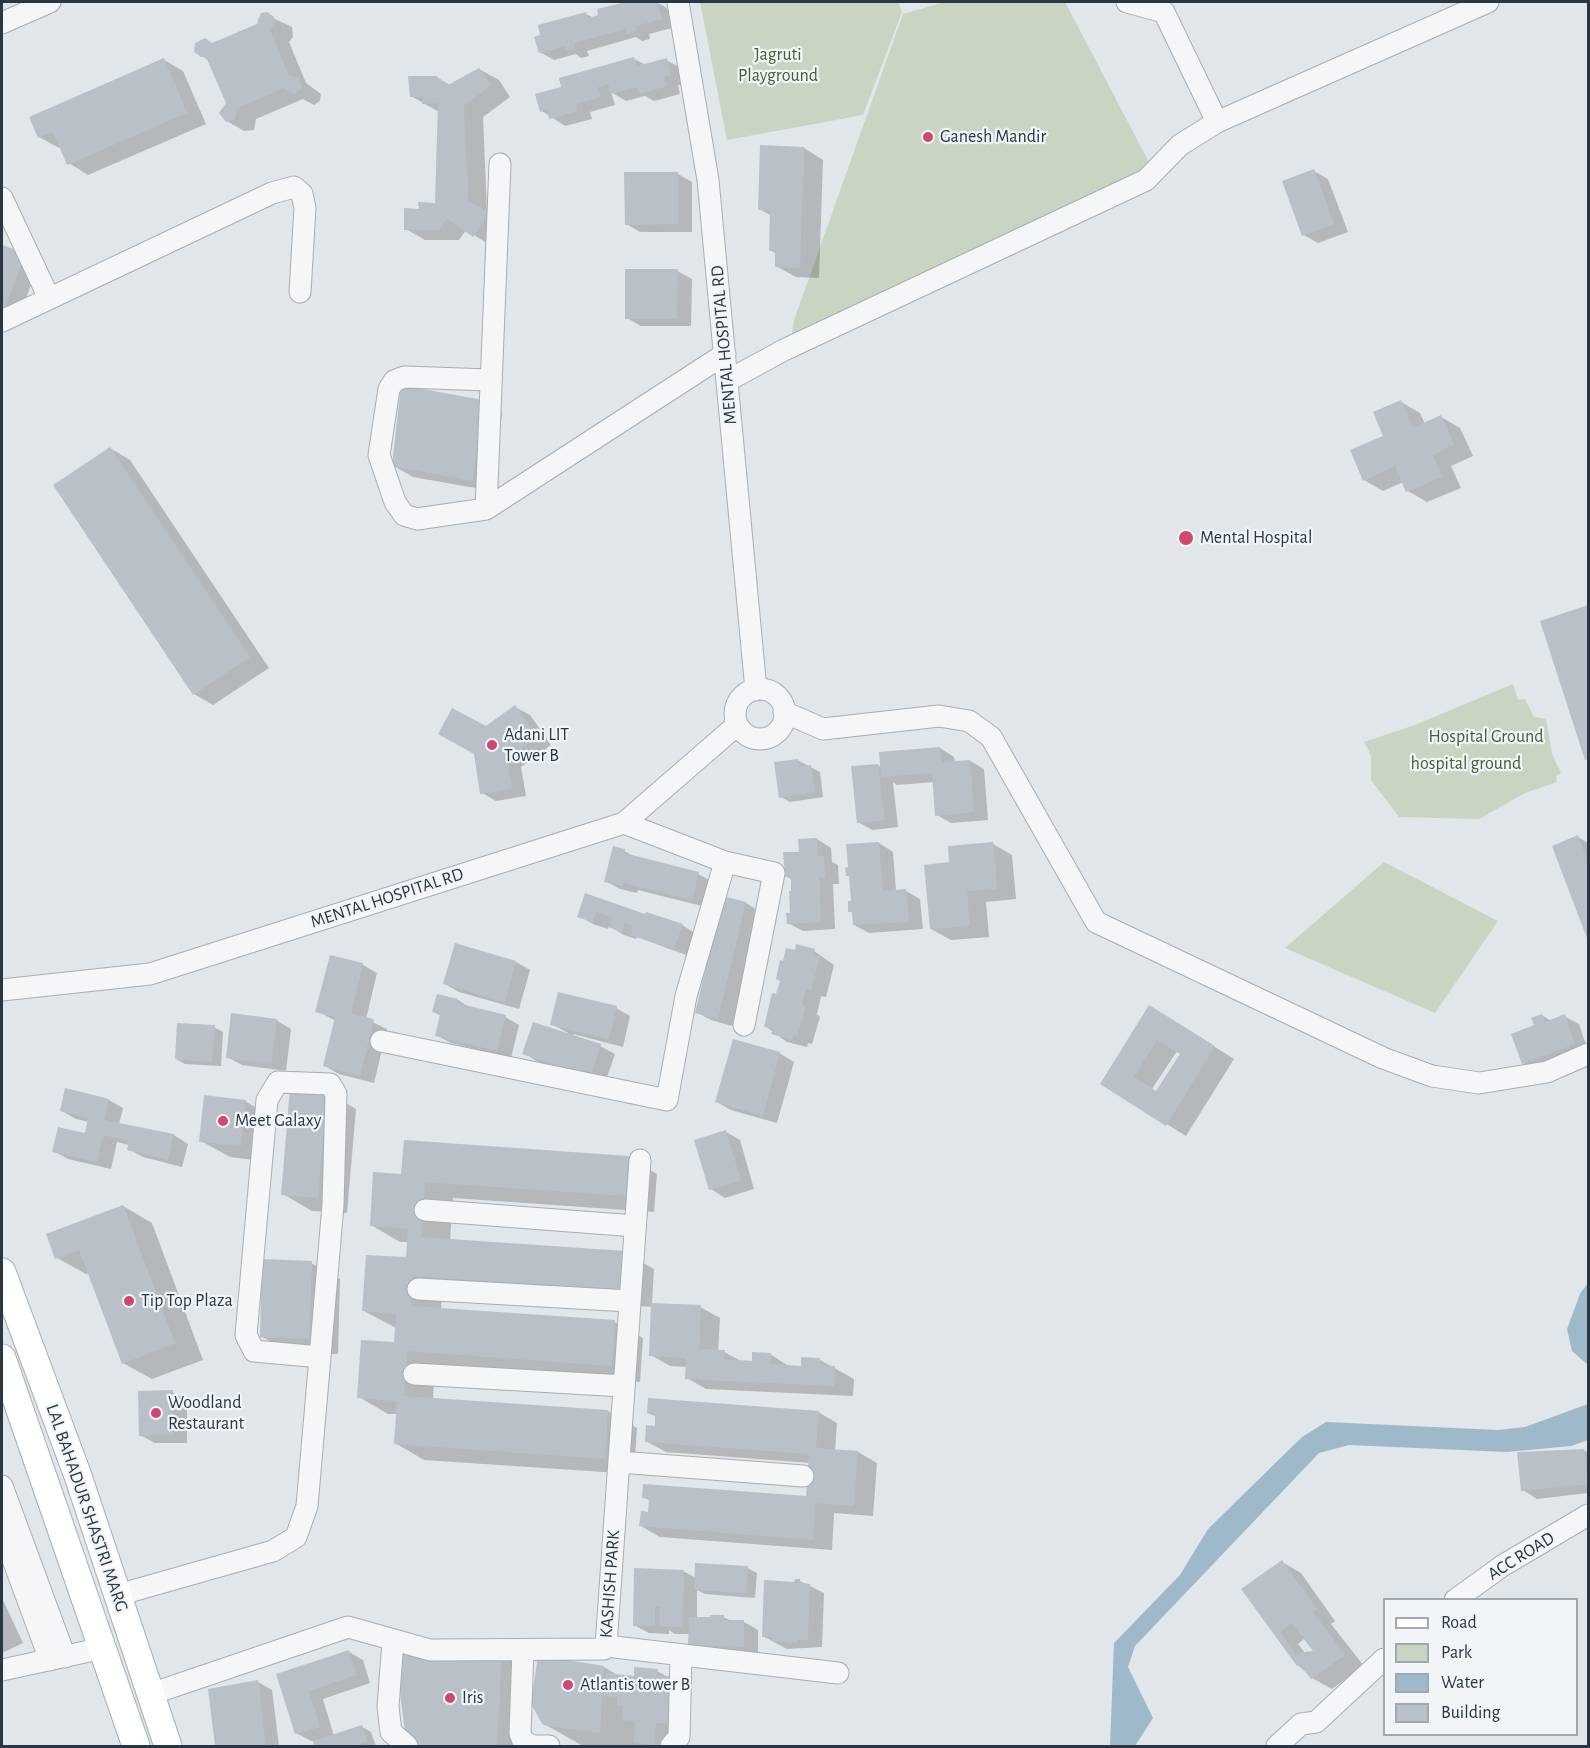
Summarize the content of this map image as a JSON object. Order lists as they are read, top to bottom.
{
  "streets": {
    "main road": ["LAL BAHADUR SHASTRI MARG"],
    "street": ["MENTAL HOSPITAL RD", "ACC ROAD", "KASHISH PARK"]
  },
  "crossings": [
    ["LAL BAHADUR SHASTRI MARG", "KASHISH PARK"]
  ],
  "parks": ["Jagruti Playground", "Hospital Ground", "hospital ground"],
  "places": [
    "Ganesh Mandir",
    "Mental Hospital",
    "Adani LIT Tower B",
    "Meet Galaxy",
    "Tip Top Plaza",
    "Woodland Restaurant",
    "Atlantis tower B",
    "Iris"
  ],
  "legend": [
    "Road",
    "Park",
    "Water",
    "Building"
  ]
}
